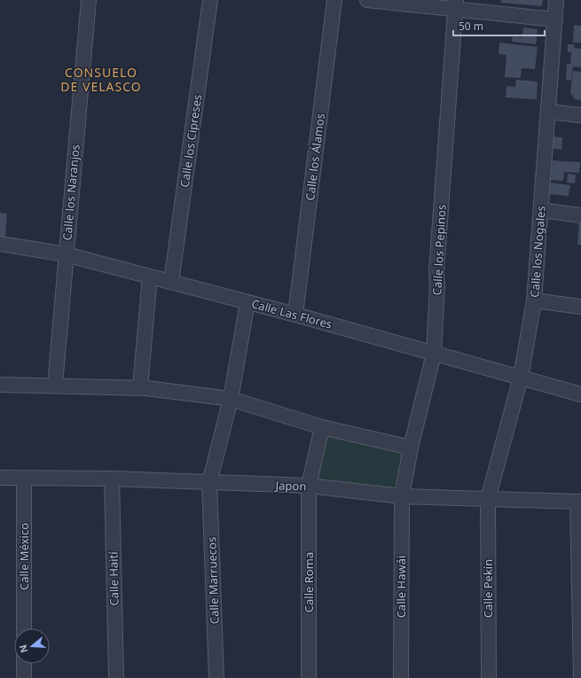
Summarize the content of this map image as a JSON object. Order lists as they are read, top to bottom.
{
  "streets": {
    "street": [
      "Calle los Cipreses",
      "Calle los Álamos",
      "Calle los Naranjos",
      "Calle los Pepinos",
      "Calle los Nogales",
      "Calle Las Flores",
      "Japon",
      "Calle México",
      "Calle Haití",
      "Calle Marruecos",
      "Calle Roma",
      "Calle Hawái",
      "Calle Pekín"
    ]
  },
  "crossings": [
    ["Calle los Cipreses", "Calle Las Flores"],
    ["Calle los Álamos", "Calle Las Flores"],
    ["Calle los Naranjos", "Calle Las Flores"],
    ["Calle los Pepinos", "Calle Las Flores"],
    ["Calle los Pepinos", "Japon"],
    ["Calle los Pepinos", "Calle Hawái"],
    ["Calle los Nogales", "Calle Las Flores"],
    ["Calle los Nogales", "Japon"],
    ["Calle los Nogales", "Calle Pekín"],
    ["Calle Las Flores", "Calle Marruecos"],
    ["Japon", "Calle México"],
    ["Japon", "Calle Haití"],
    ["Japon", "Calle Marruecos"],
    ["Japon", "Calle Roma"],
    ["Japon", "Calle Hawái"],
    ["Japon", "Calle Pekín"]
  ],
  "districts": ["CONSUELO DE VELASCO"],
  "scale_bar": "50 m",
  "north": "left"
}
